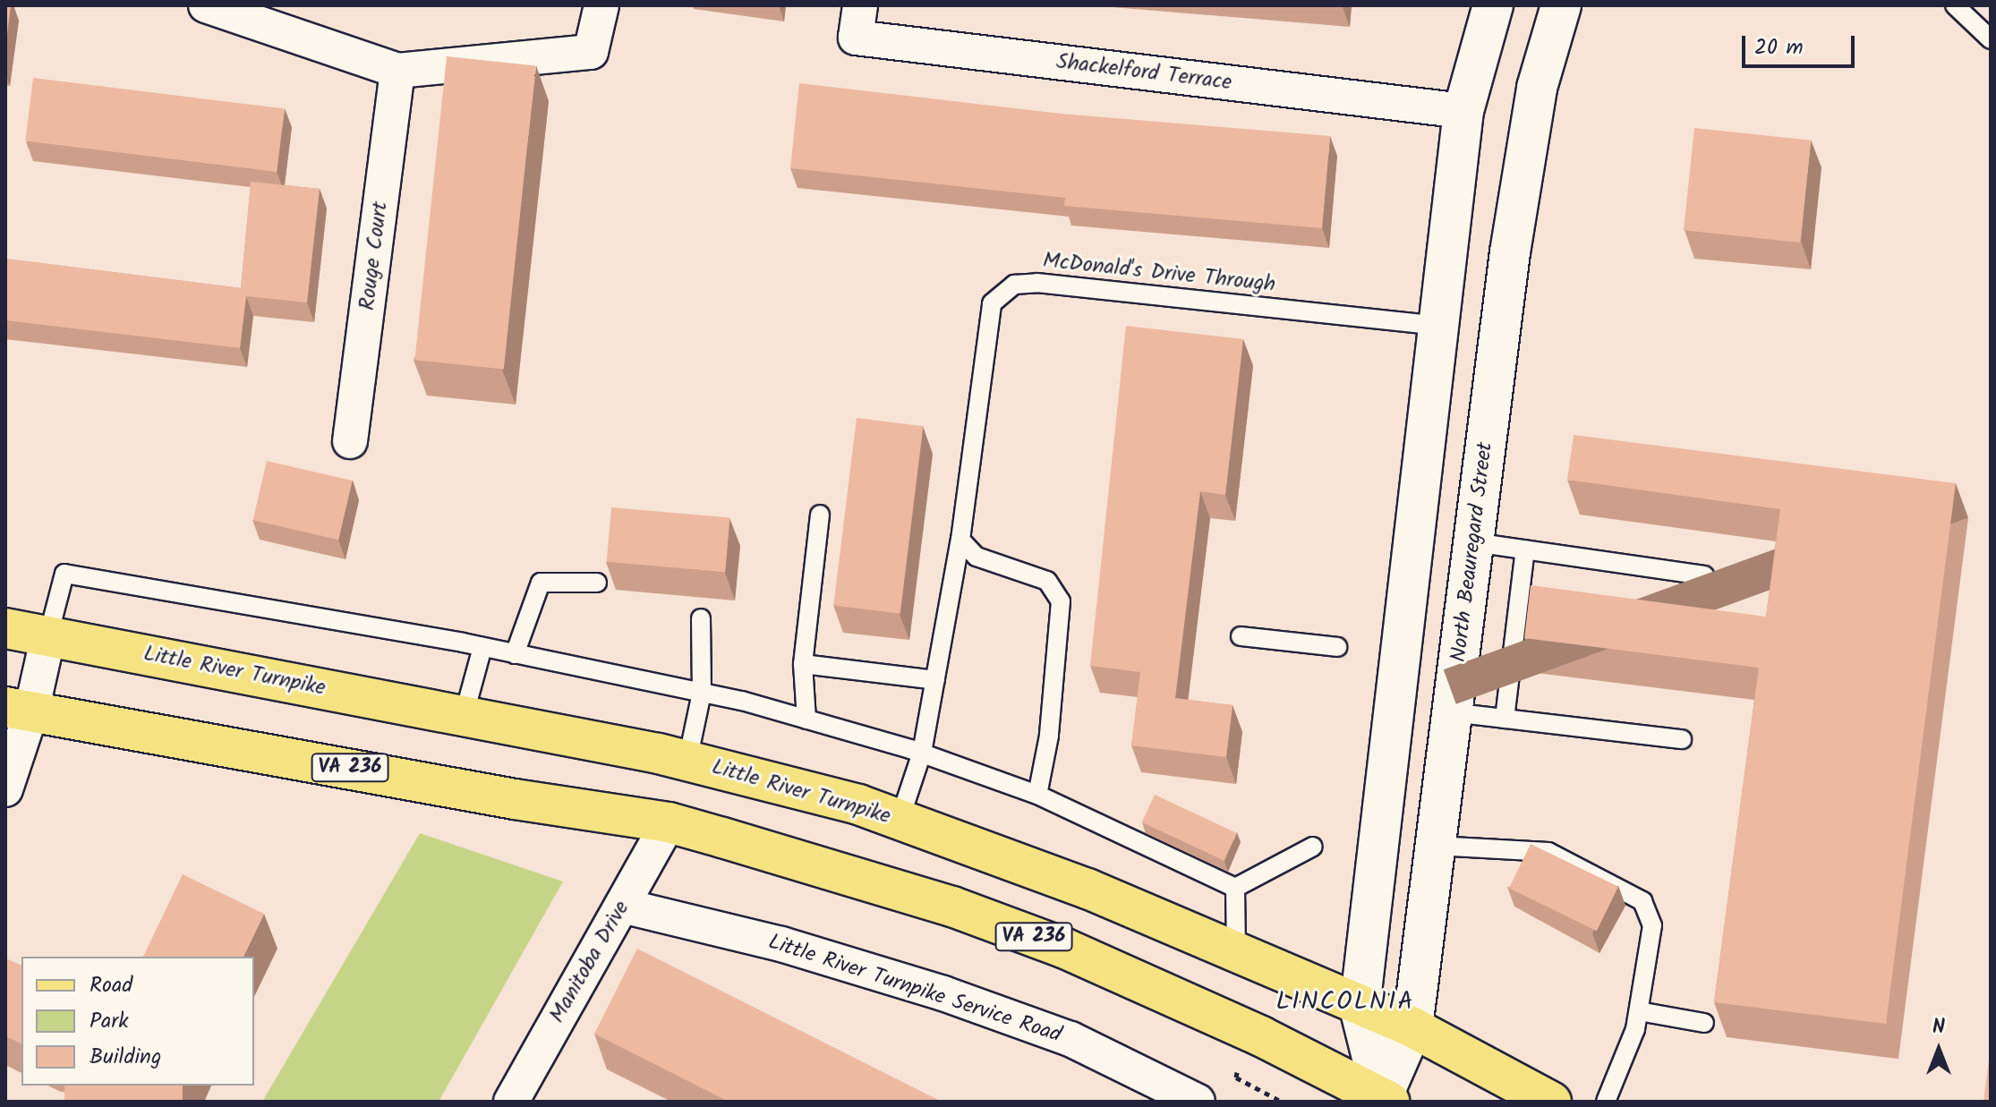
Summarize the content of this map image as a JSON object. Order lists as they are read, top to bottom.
{
  "streets": {
    "main road": ["North Beauregard Street", "Little River Turnpike", "VA 236"],
    "street": [
      "Shackelford Terrace",
      "Rouge Court",
      "Manitoba Drive",
      "Little River Turnpike Service Road"
    ],
    "lane": ["McDonald's Drive Through"]
  },
  "crossings": [
    ["McDonald's Drive Through", "Little River Turnpike"],
    ["North Beauregard Street", "Little River Turnpike"],
    ["North Beauregard Street", "VA 236"],
    ["VA 236", "Manitoba Drive"],
    ["Manitoba Drive", "Little River Turnpike Service Road"]
  ],
  "districts": ["LINCOLNIA"],
  "legend": ["Road", "Park", "Building"],
  "scale_bar": "20 m",
  "north": "top"
}
